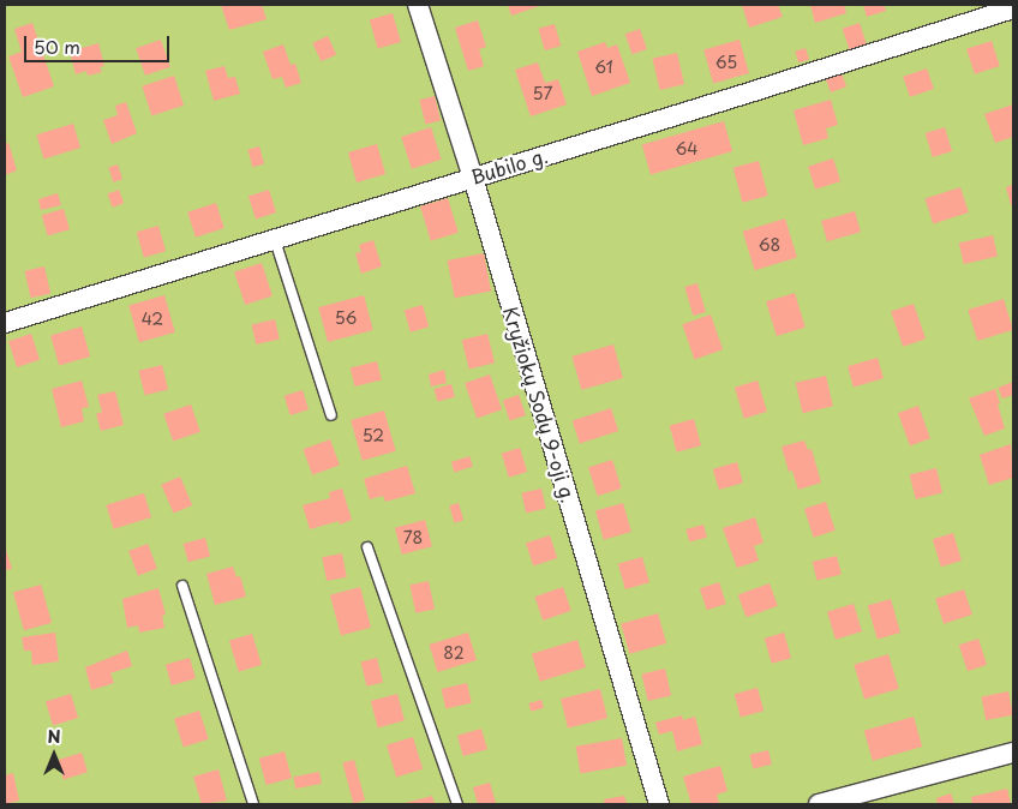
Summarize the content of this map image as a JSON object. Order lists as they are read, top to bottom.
{
  "streets": {
    "street": ["Bubilo g.", "Kryžiokų Sodų 9-oji g."]
  },
  "crossings": [
    ["Bubilo g.", "Kryžiokų Sodų 9-oji g."]
  ],
  "house_numbers": [
    "65",
    "61",
    "57",
    "64",
    "68",
    "56",
    "42",
    "52",
    "78",
    "82"
  ],
  "scale_bar": "50 m",
  "north": "top"
}
